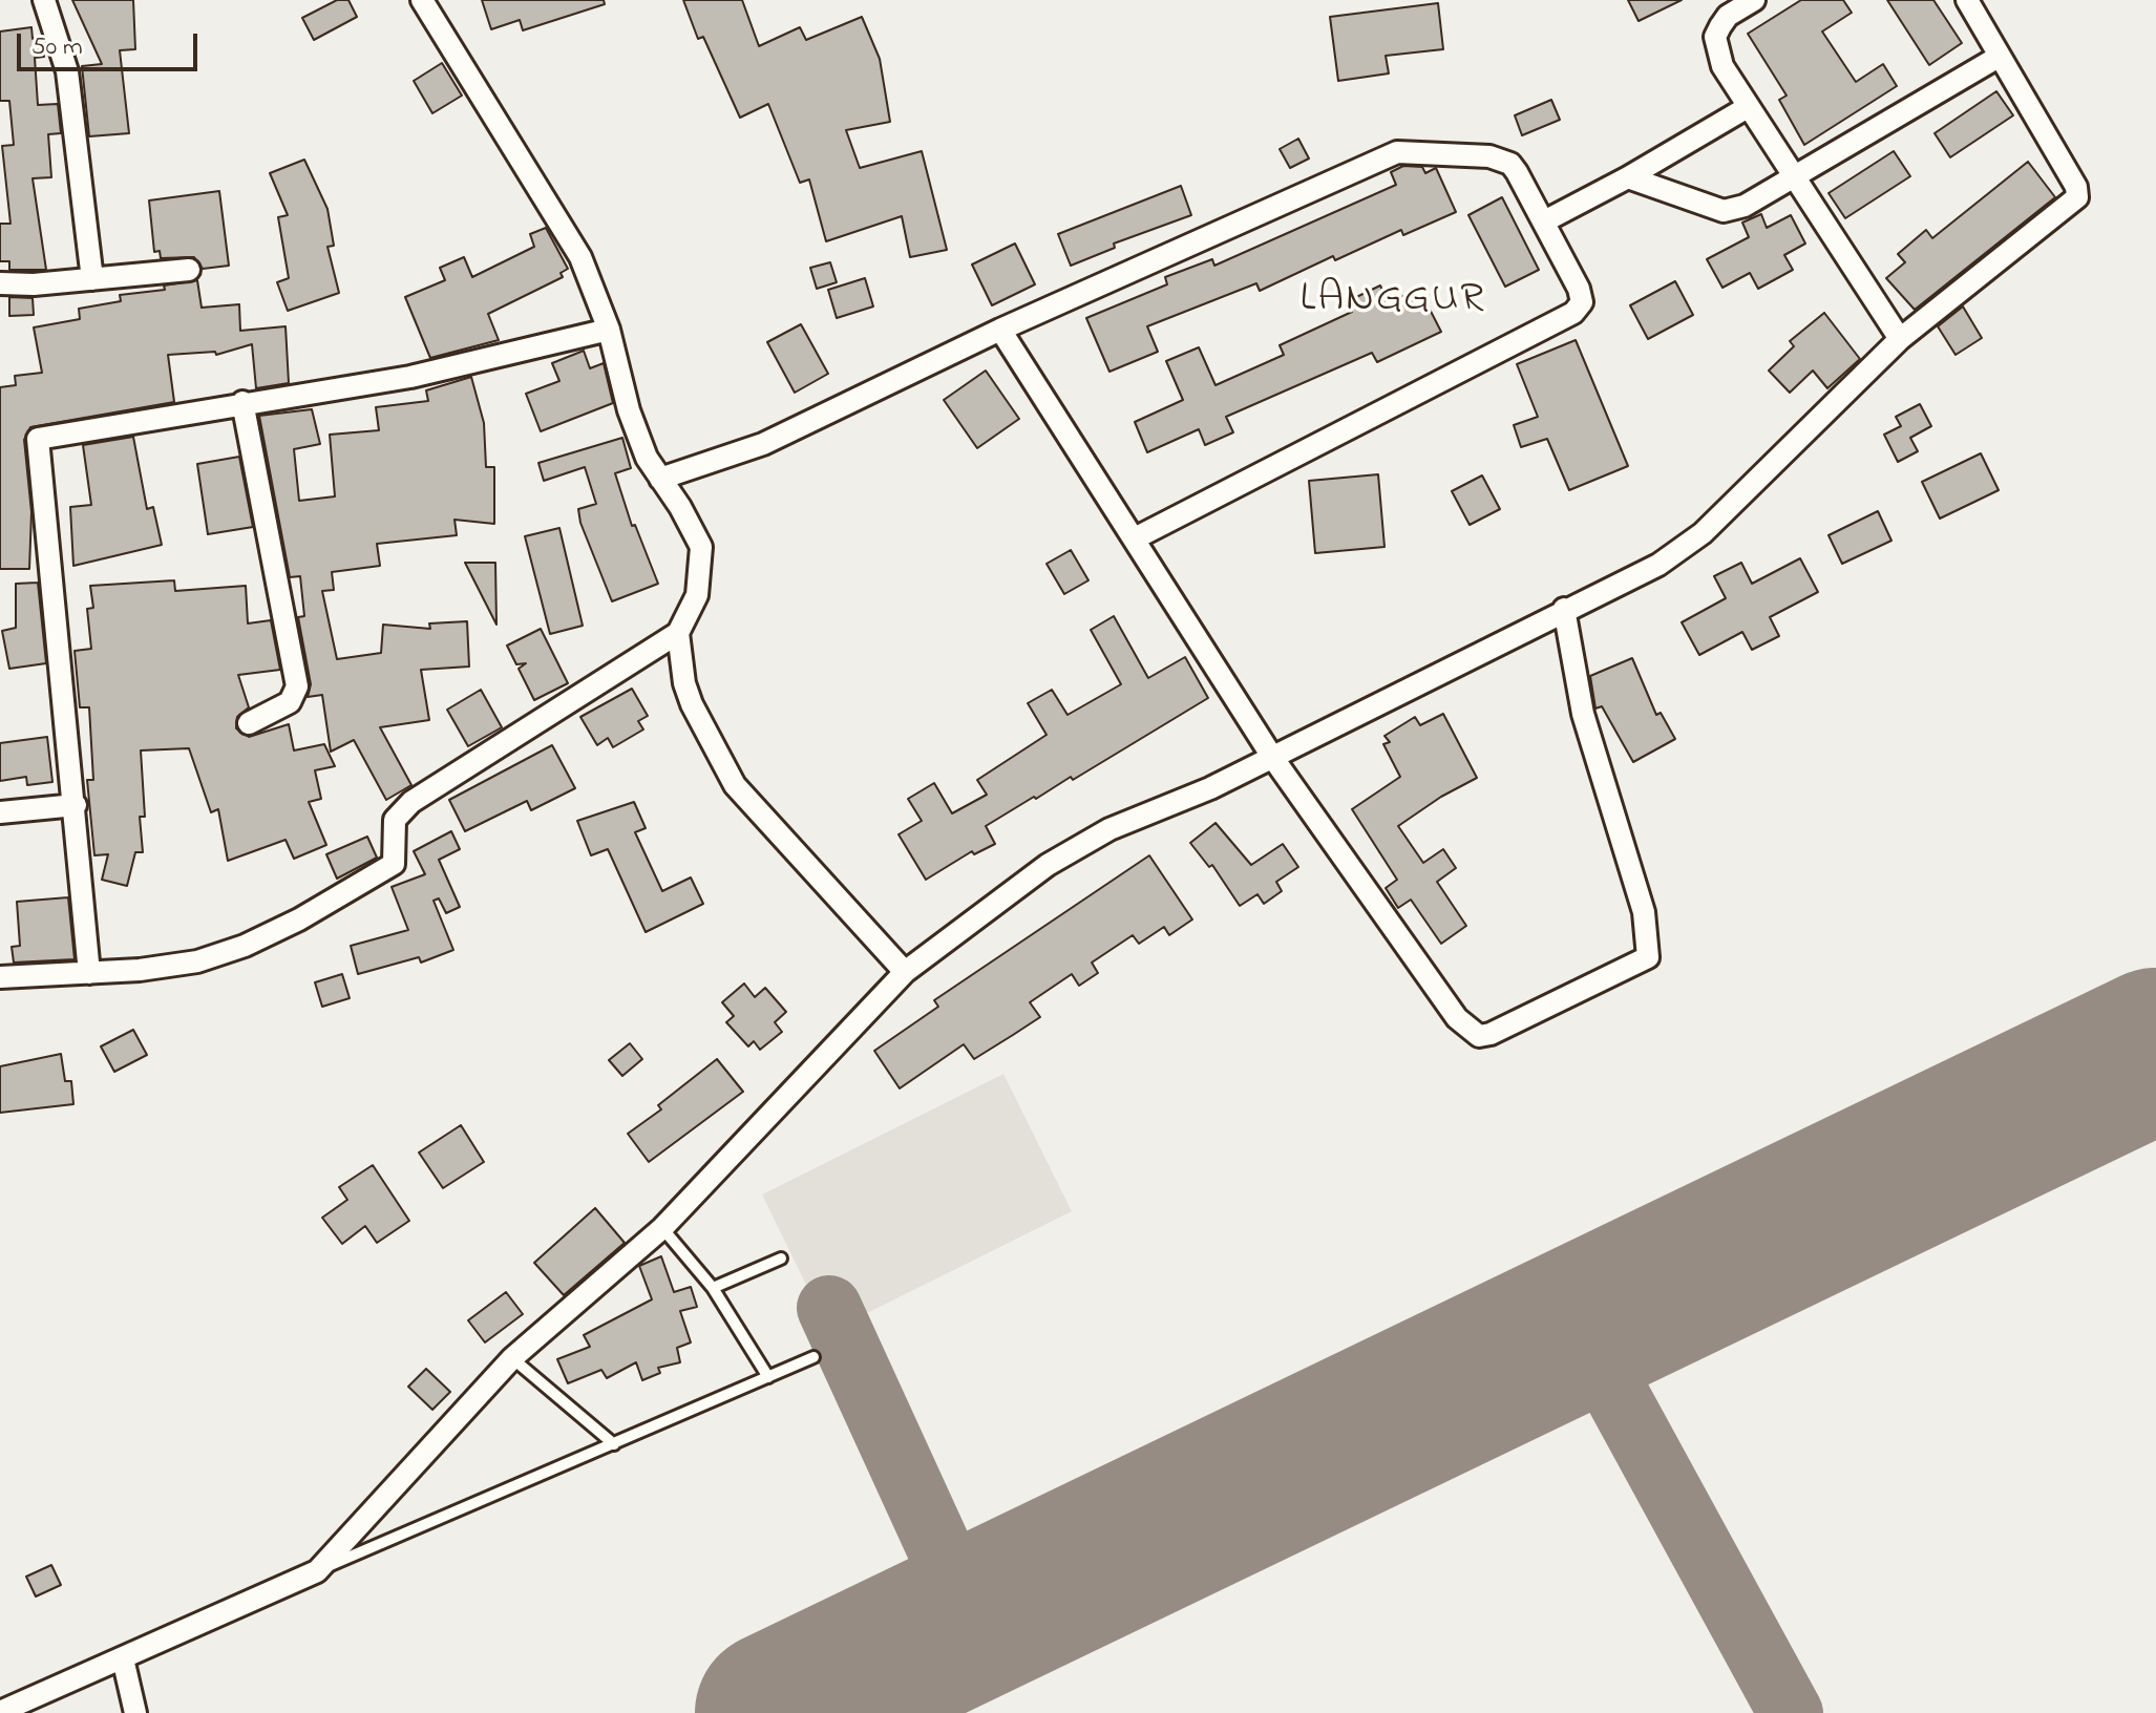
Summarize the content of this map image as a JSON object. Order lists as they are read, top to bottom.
{
  "districts": ["LANGGUR"],
  "scale_bar": "50 m"
}
